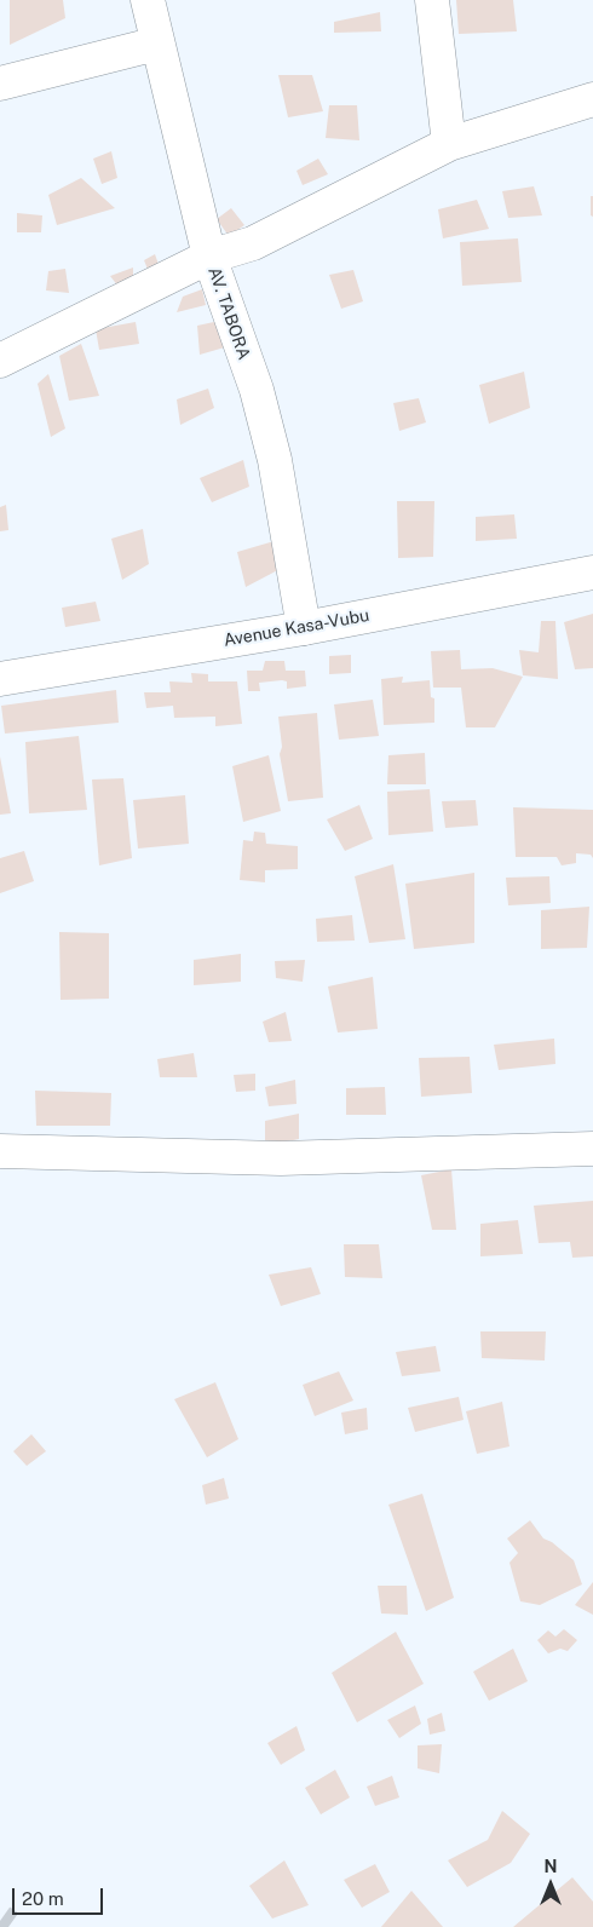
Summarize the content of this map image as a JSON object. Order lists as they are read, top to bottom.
{
  "streets": {
    "main road": ["AV. TABORA", "Avenue Kasa-Vubu"]
  },
  "crossings": [
    ["AV. TABORA", "Avenue Kasa-Vubu"]
  ],
  "scale_bar": "20 m",
  "north": "top"
}
